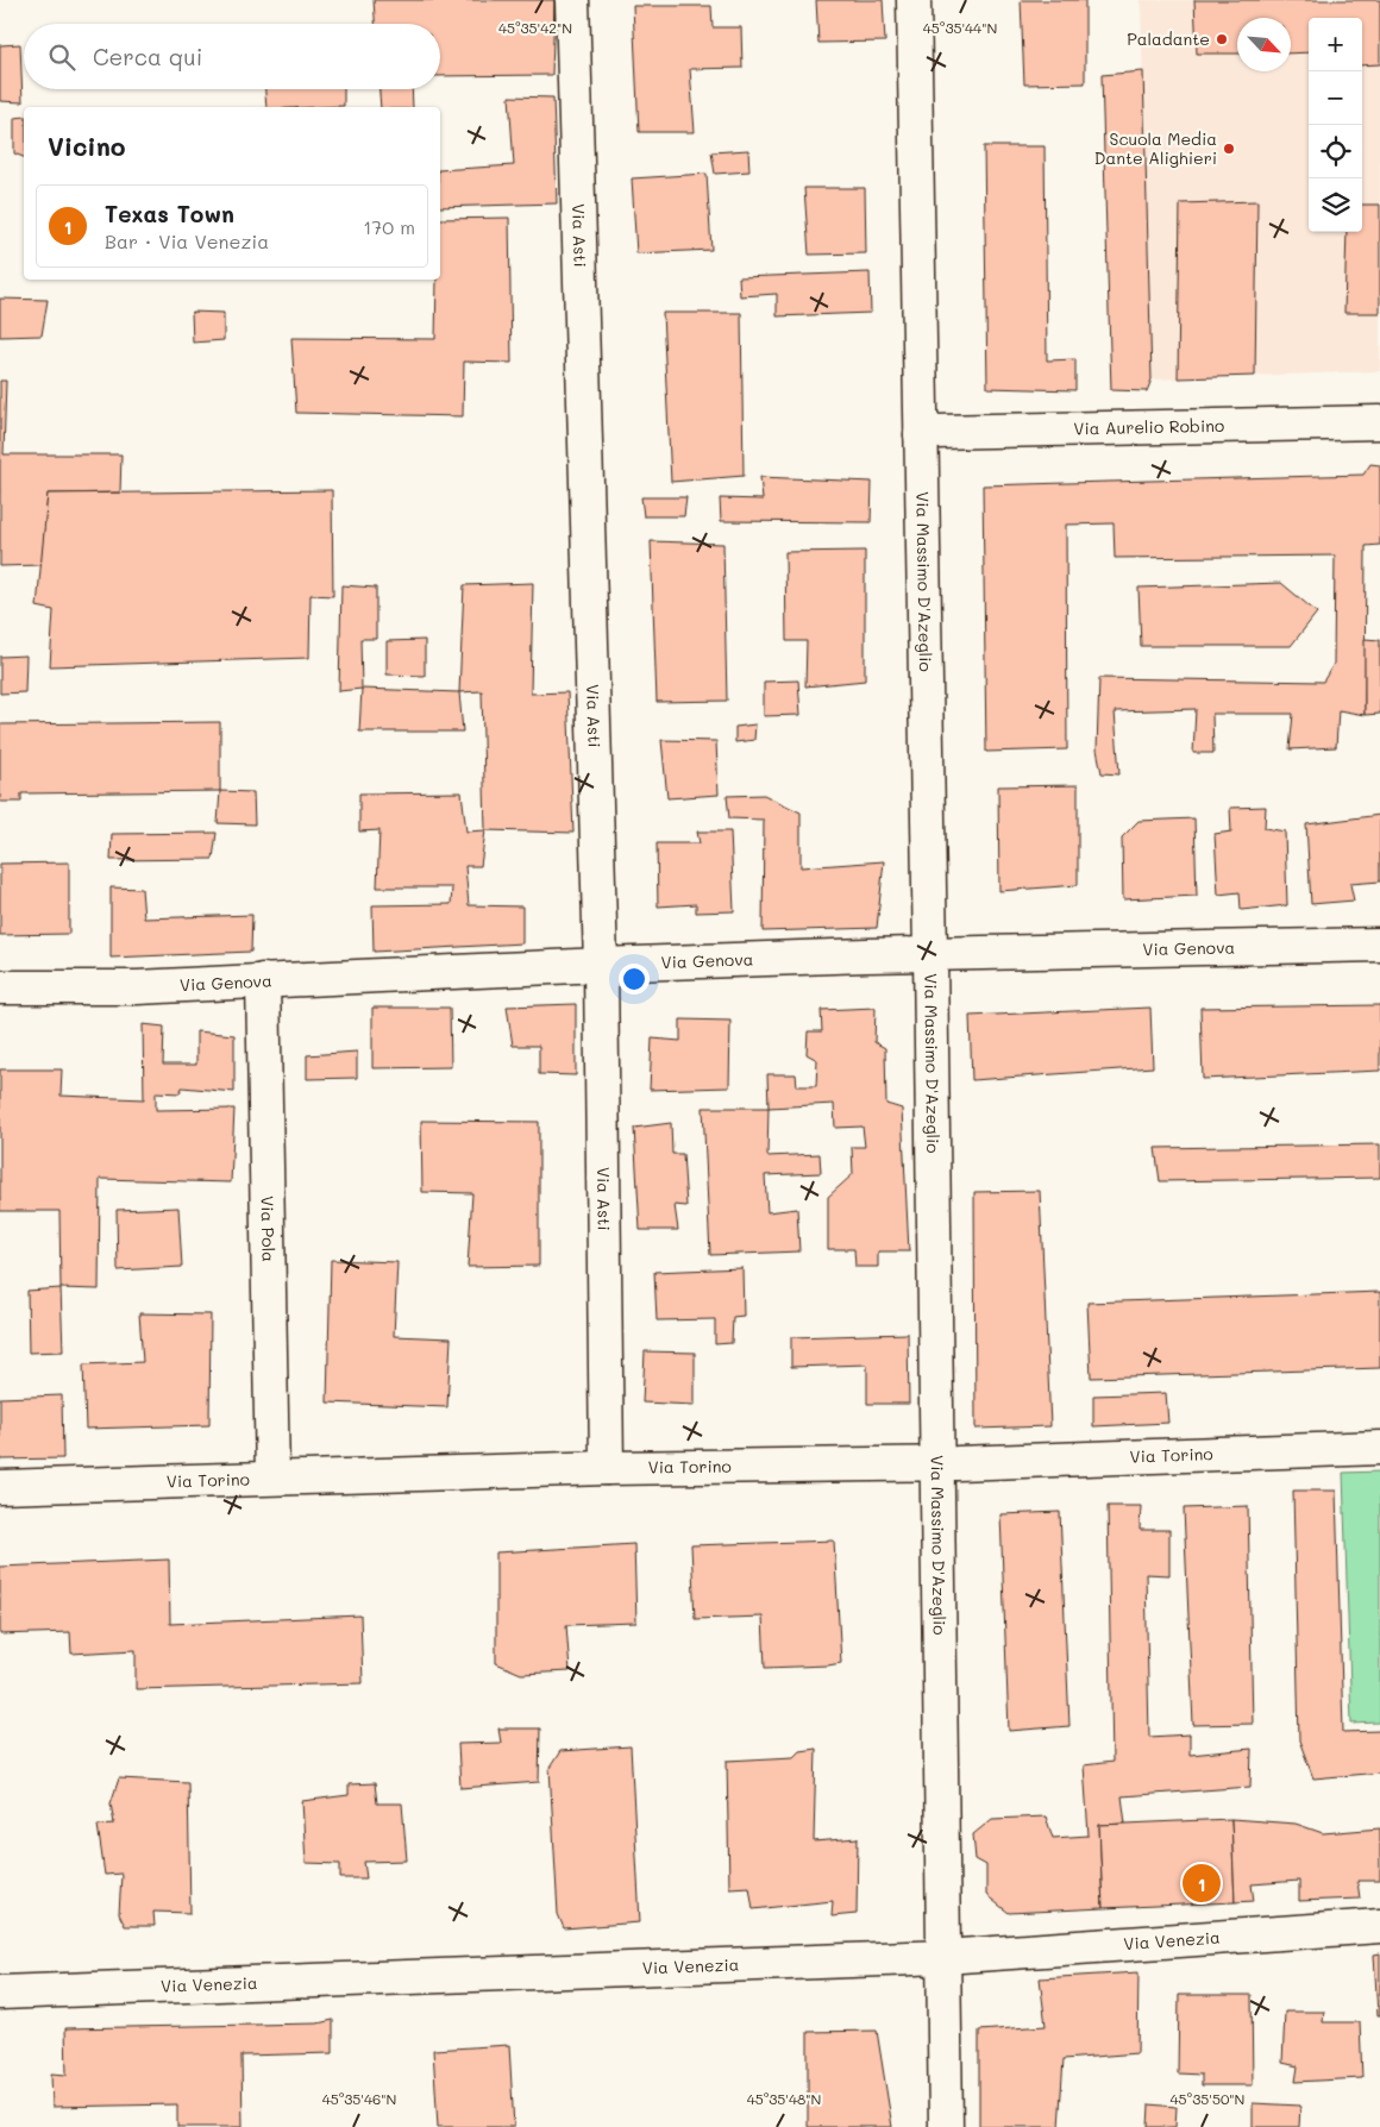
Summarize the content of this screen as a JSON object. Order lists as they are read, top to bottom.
{
  "streets": {
    "street": [
      "Via Asti",
      "Via Aurelio Robino",
      "Via Massimo D'Azeglio",
      "Via Genova",
      "Via Pola",
      "Via Torino",
      "Via Venezia"
    ]
  },
  "crossings": [
    ["Via Asti", "Via Genova"],
    ["Via Asti", "Via Torino"],
    ["Via Aurelio Robino", "Via Massimo D'Azeglio"],
    ["Via Massimo D'Azeglio", "Via Genova"],
    ["Via Massimo D'Azeglio", "Via Torino"],
    ["Via Massimo D'Azeglio", "Via Venezia"],
    ["Via Genova", "Via Pola"],
    ["Via Pola", "Via Torino"]
  ],
  "places": ["Paladante", "Scuola Media Dante Alighieri"],
  "north": "bottom right",
  "page": {
    "map_buttons": ["+", "−"],
    "search": "Cerca qui",
    "heading": "Vicino",
    "list": [
      {
        "mark": "1",
        "name": "Texas Town",
        "note": "Bar · Via Venezia",
        "value": "170 m"
      }
    ],
    "pins": "1"
  },
  "coordinates": [
    "45°35'42\"N",
    "45°35'44\"N",
    "45°35'46\"N",
    "45°35'48\"N",
    "45°35'50\"N"
  ]
}
